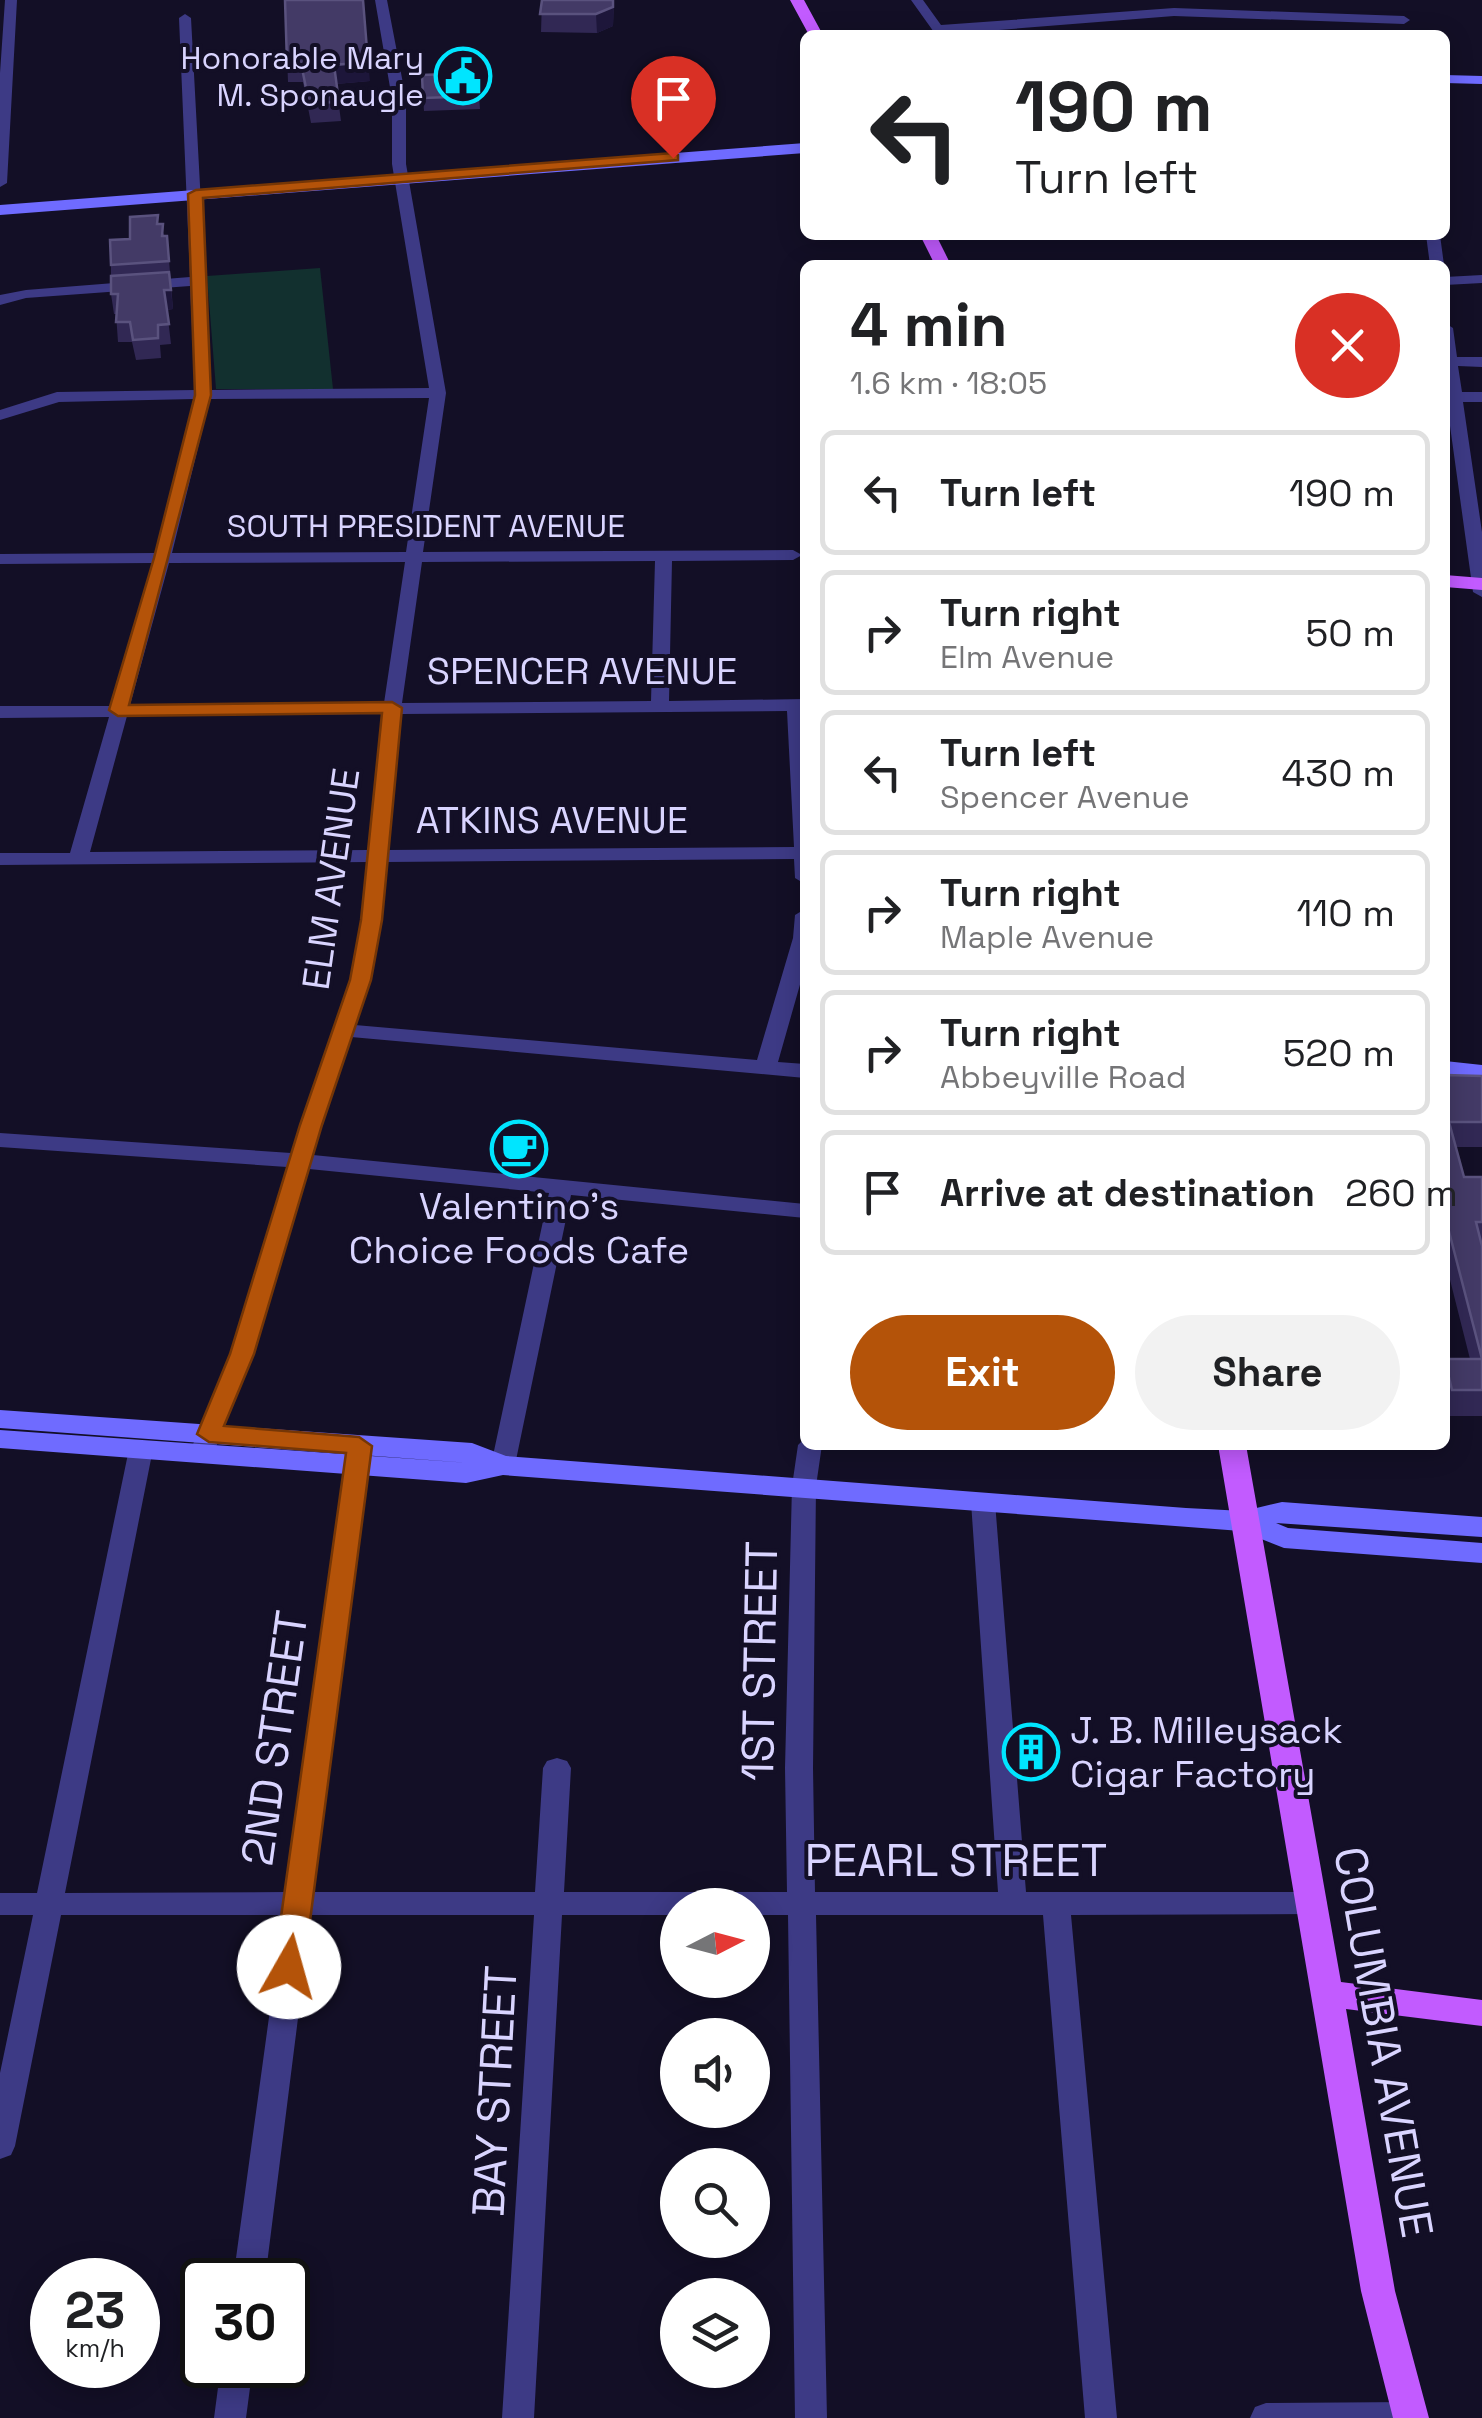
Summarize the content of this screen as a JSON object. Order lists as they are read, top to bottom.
{
  "streets": {
    "main road": ["COLUMBIA AVENUE"],
    "street": [
      "SOUTH PRESIDENT AVENUE",
      "SPENCER AVENUE",
      "ATKINS AVENUE",
      "ELM AVENUE",
      "1ST STREET",
      "2ND STREET",
      "PEARL STREET",
      "BAY STREET"
    ]
  },
  "crossings": [
    ["SOUTH PRESIDENT AVENUE", "ELM AVENUE"],
    ["SPENCER AVENUE", "ELM AVENUE"],
    ["ATKINS AVENUE", "ELM AVENUE"],
    ["1ST STREET", "PEARL STREET"],
    ["2ND STREET", "PEARL STREET"],
    ["PEARL STREET", "COLUMBIA AVENUE"],
    ["PEARL STREET", "BAY STREET"]
  ],
  "places": {
    "public building": ["Honorable Mary M. Sponaugle"],
    "cafe": ["Valentino's Choice Foods Cafe"],
    "building": ["J. B. Milleysack Cigar Factory"]
  },
  "north": "right",
  "page": {
    "turn": ["190 m", "Turn left"],
    "heading": ["4 min", "1.6 km · 18:05"],
    "list": [
      {
        "name": "Turn left",
        "value": "190 m"
      },
      {
        "name": "Turn right",
        "note": "Elm Avenue",
        "value": "50 m"
      },
      {
        "name": "Turn left",
        "note": "Spencer Avenue",
        "value": "430 m"
      },
      {
        "name": "Turn right",
        "note": "Maple Avenue",
        "value": "110 m"
      },
      {
        "name": "Turn right",
        "note": "Abbeyville Road",
        "value": "520 m"
      },
      {
        "name": "Arrive at destination",
        "value": "260 m"
      }
    ],
    "buttons": ["Exit", "Share"],
    "speed": "23 km/h",
    "limit": "30"
  }
}
